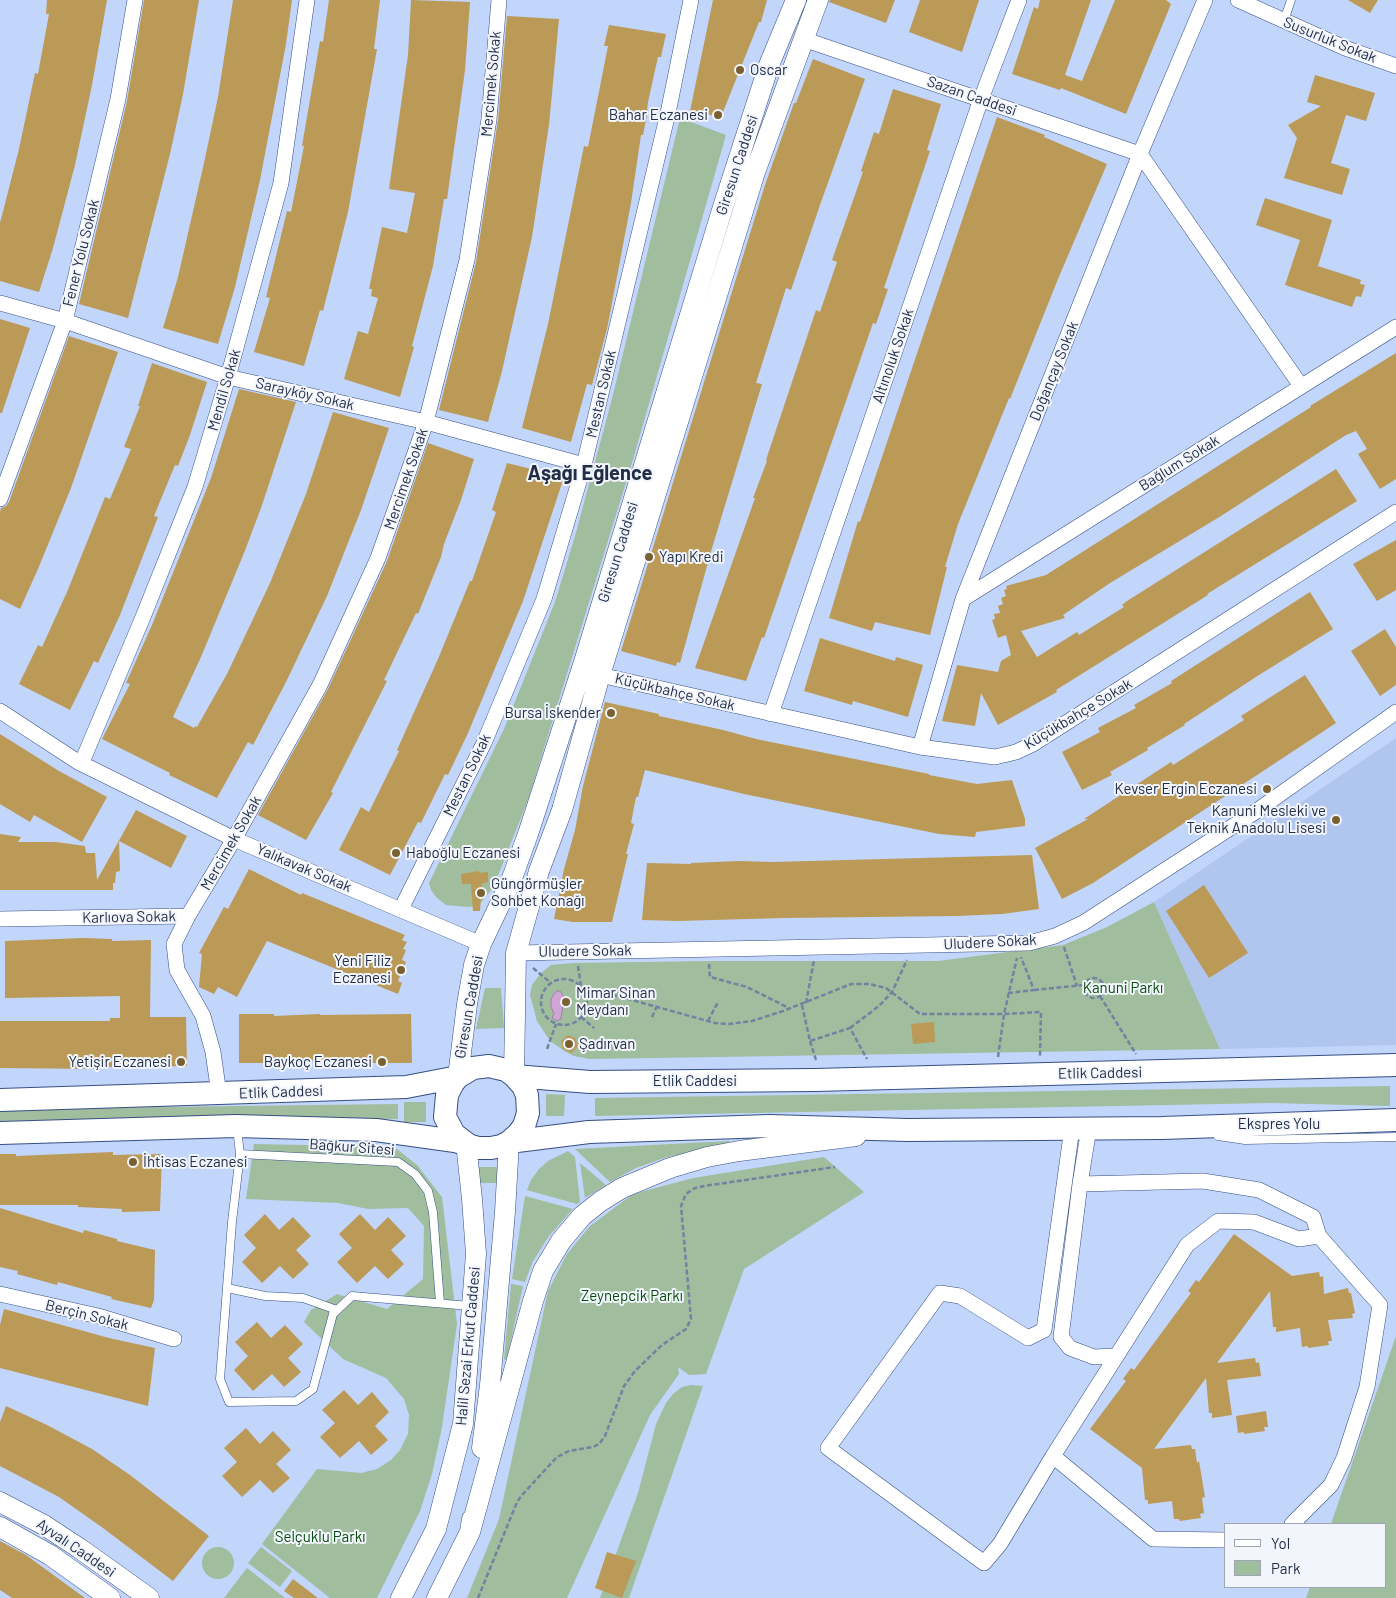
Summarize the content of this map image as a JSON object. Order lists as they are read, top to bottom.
{
  "streets": {
    "main road": [
      "Giresun Caddesi",
      "Etlik Caddesi",
      "Halil Sezai Erkut Caddesi",
      "Ayvalı Caddesi"
    ],
    "street": [
      "Susurluk Sokak",
      "Mercimek Sokak",
      "Sazan Caddesi",
      "Fener Yolu Sokak",
      "Altınoluk Sokak",
      "Doğançay Sokak",
      "Mendil Sokak",
      "Sarayköy Sokak",
      "Mestan Sokak",
      "Bağlum Sokak",
      "Küçükbahçe Sokak",
      "Yalıkavak Sokak",
      "Karlıova Sokak",
      "Uludere Sokak",
      "Berçin Sokak"
    ],
    "lane": ["Ekspres Yolu", "Bağkur Sitesi"]
  },
  "crossings": [
    ["Mercimek Sokak", "Sarayköy Sokak"],
    ["Mercimek Sokak", "Yalıkavak Sokak"],
    ["Mercimek Sokak", "Karlıova Sokak"],
    ["Sazan Caddesi", "Giresun Caddesi"],
    ["Sazan Caddesi", "Altınoluk Sokak"],
    ["Sazan Caddesi", "Doğançay Sokak"],
    ["Giresun Caddesi", "Küçükbahçe Sokak"],
    ["Giresun Caddesi", "Yalıkavak Sokak"],
    ["Giresun Caddesi", "Uludere Sokak"],
    ["Giresun Caddesi", "Etlik Caddesi"],
    ["Giresun Caddesi", "Halil Sezai Erkut Caddesi"],
    ["Fener Yolu Sokak", "Sarayköy Sokak"],
    ["Altınoluk Sokak", "Küçükbahçe Sokak"],
    ["Doğançay Sokak", "Bağlum Sokak"],
    ["Doğançay Sokak", "Küçükbahçe Sokak"],
    ["Mendil Sokak", "Sarayköy Sokak"],
    ["Mendil Sokak", "Yalıkavak Sokak"],
    ["Sarayköy Sokak", "Mestan Sokak"],
    ["Mestan Sokak", "Yalıkavak Sokak"],
    ["Karlıova Sokak", "Etlik Caddesi"],
    ["Etlik Caddesi", "Halil Sezai Erkut Caddesi"]
  ],
  "districts": ["Aşağı Eğlence"],
  "parks": ["Kanuni Parkı", "Zeynepcik Parkı", "Selçuklu Parkı"],
  "places": [
    "Oscar",
    "Bahar Eczanesi",
    "Yapı Kredi",
    "Bursa İskender",
    "Kevser Ergin Eczanesi",
    "Kanuni Mesleki ve Teknik Anadolu Lisesi",
    "Haboğlu Eczanesi",
    "Güngörmüşler Sohbet Konağı",
    "Yeni Filiz Eczanesi",
    "Mimar Sinan Meydanı",
    "Şadırvan",
    "Yetişir Eczanesi",
    "Baykoç Eczanesi",
    "İhtisas Eczanesi"
  ],
  "legend": ["Yol", "Park"]
}
